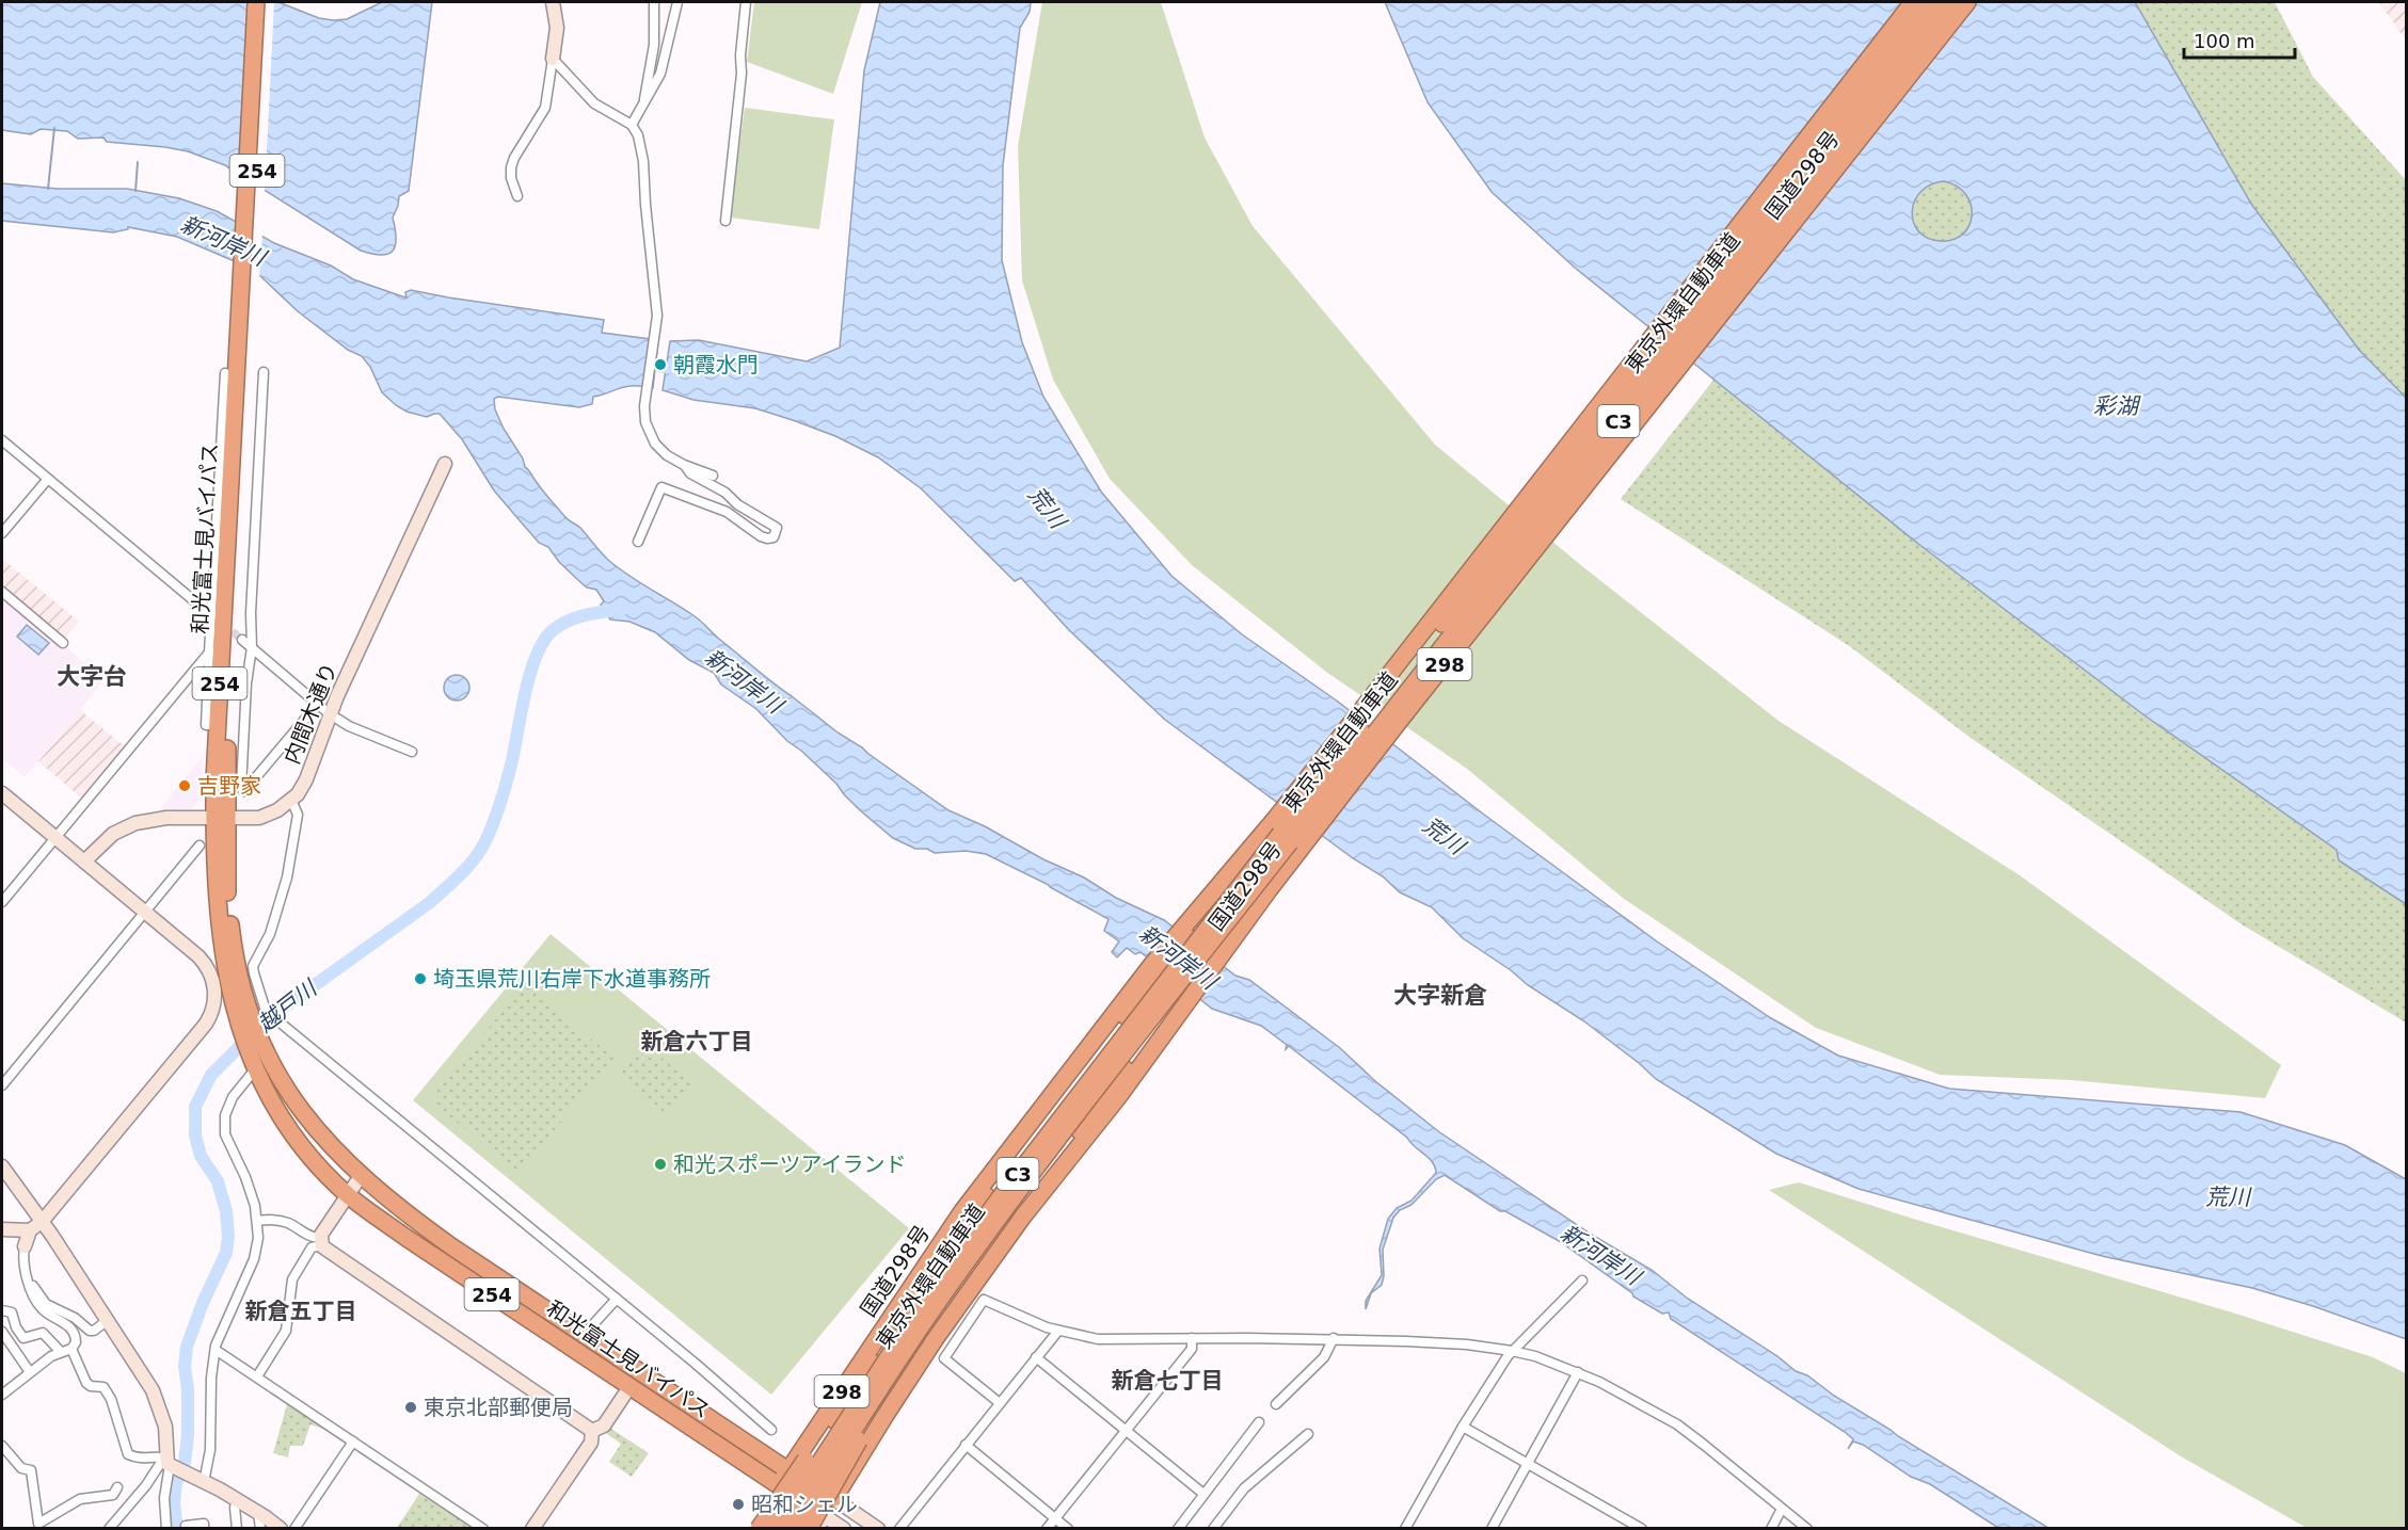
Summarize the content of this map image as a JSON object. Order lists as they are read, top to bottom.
{
  "streets": {
    "highway": [
      "254",
      "国道298号",
      "東京外環自動車道",
      "C3",
      "和光富士見バイパス",
      "298"
    ],
    "street": ["内間木通り"]
  },
  "crossings": [
    ["国道298号", "和光富士見バイパス"],
    ["和光富士見バイパス", "内間木通り"]
  ],
  "districts": [
    "大字台",
    "大字新倉",
    "新倉六丁目",
    "新倉五丁目",
    "新倉七丁目"
  ],
  "water": [
    "新河岸川",
    "彩湖",
    "荒川",
    "越戸川"
  ],
  "places": [
    "朝霞水門",
    "吉野家",
    "埼玉県荒川右岸下水道事務所",
    "和光スポーツアイランド",
    "東京北部郵便局",
    "昭和シェル"
  ],
  "scale_bar": "100 m"
}
